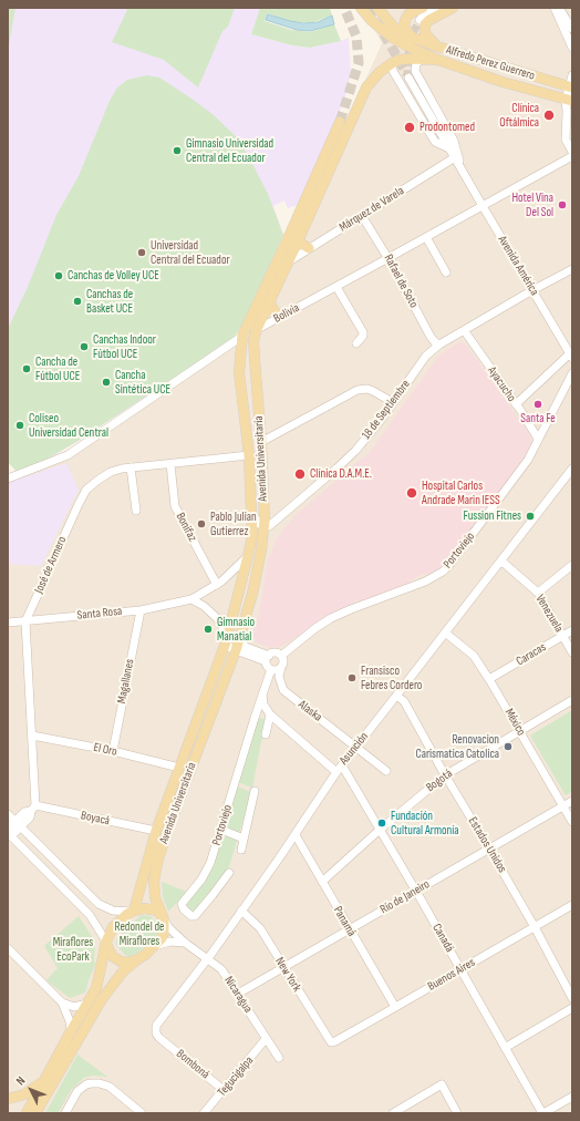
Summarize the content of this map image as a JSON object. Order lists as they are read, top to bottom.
{
  "streets": {
    "main road": ["Alfredo Perez Guerrero", "Avenida Universitaria"],
    "street": [
      "Márquez de Varela",
      "Avenida América",
      "Rafael de Soto",
      "Bolivia",
      "Ayacucho",
      "18 de Septiembre",
      "Bonifaz",
      "Portoviejo",
      "José de Armero",
      "Santa Rosa",
      "Venezuela",
      "Caracas",
      "Magallanes",
      "Alaska",
      "México",
      "Asunción",
      "El Oro",
      "Bogotá",
      "Boyacá",
      "Estados Unidos",
      "Río de Janeiro",
      "Panamá",
      "Canadá",
      "New York",
      "Buenos Aires",
      "Nicaragua",
      "Bomboná",
      "Tegucigalpa"
    ]
  },
  "crossings": [
    ["Márquez de Varela", "Avenida América"],
    ["Márquez de Varela", "Rafael de Soto"],
    ["Márquez de Varela", "Avenida Universitaria"],
    ["Avenida América", "Bolivia"],
    ["Avenida América", "18 de Septiembre"],
    ["Avenida América", "Avenida Universitaria"],
    ["Rafael de Soto", "Bolivia"],
    ["Rafael de Soto", "18 de Septiembre"],
    ["Bolivia", "Avenida Universitaria"],
    ["Ayacucho", "18 de Septiembre"],
    ["Ayacucho", "Portoviejo"],
    ["18 de Septiembre", "Avenida Universitaria"],
    ["Avenida Universitaria", "José de Armero"],
    ["Avenida Universitaria", "Santa Rosa"],
    ["Avenida Universitaria", "El Oro"],
    ["Avenida Universitaria", "Boyacá"],
    ["Avenida Universitaria", "Nicaragua"],
    ["Bonifaz", "José de Armero"],
    ["Bonifaz", "Santa Rosa"],
    ["Portoviejo", "Alaska"],
    ["José de Armero", "Santa Rosa"],
    ["José de Armero", "El Oro"],
    ["José de Armero", "Boyacá"],
    ["Santa Rosa", "Magallanes"],
    ["Venezuela", "Caracas"],
    ["Venezuela", "Asunción"],
    ["Caracas", "México"],
    ["Magallanes", "El Oro"],
    ["Alaska", "Asunción"],
    ["México", "Asunción"],
    ["México", "Bogotá"],
    ["México", "Río de Janeiro"],
    ["Asunción", "Estados Unidos"],
    ["Asunción", "Panamá"],
    ["Asunción", "Canadá"],
    ["Asunción", "New York"],
    ["Asunción", "Nicaragua"],
    ["Asunción", "Bomboná"],
    ["Bogotá", "Estados Unidos"],
    ["Bogotá", "Panamá"],
    ["Bogotá", "Canadá"],
    ["Estados Unidos", "Río de Janeiro"],
    ["Estados Unidos", "Buenos Aires"],
    ["Río de Janeiro", "Panamá"],
    ["Río de Janeiro", "Canadá"],
    ["Río de Janeiro", "New York"],
    ["Río de Janeiro", "Nicaragua"],
    ["Panamá", "Buenos Aires"],
    ["Canadá", "Buenos Aires"],
    ["New York", "Buenos Aires"],
    ["Nicaragua", "Tegucigalpa"],
    ["Bomboná", "Tegucigalpa"]
  ],
  "parks": ["Redondel de Miraflores", "Miraflores EcoPark"],
  "places": [
    "Clínica Oftálmica",
    "Prodontomed",
    "Gimnasio Universidad Central del Ecuador",
    "Hotel Vina Del Sol",
    "Universidad Central del Ecuador",
    "Canchas de Volley UCE",
    "Canchas de Basket UCE",
    "Canchas Indoor Fútbol UCE",
    "Cancha de Fútbol UCE",
    "Cancha Sintética UCE",
    "Santa Fe",
    "Coliseo Universidad Central",
    "Clínica D.A.M.E.",
    "Hospital Carlos Andrade Marin IESS",
    "Fussion Fitnes",
    "Pablo Julian Gutierrez",
    "Gimnasio Manatial",
    "Fransisco Febres Cordero",
    "Renovacion Carismatica Catolica",
    "Fundación Cultural Armonía"
  ],
  "north": "top left"
}
